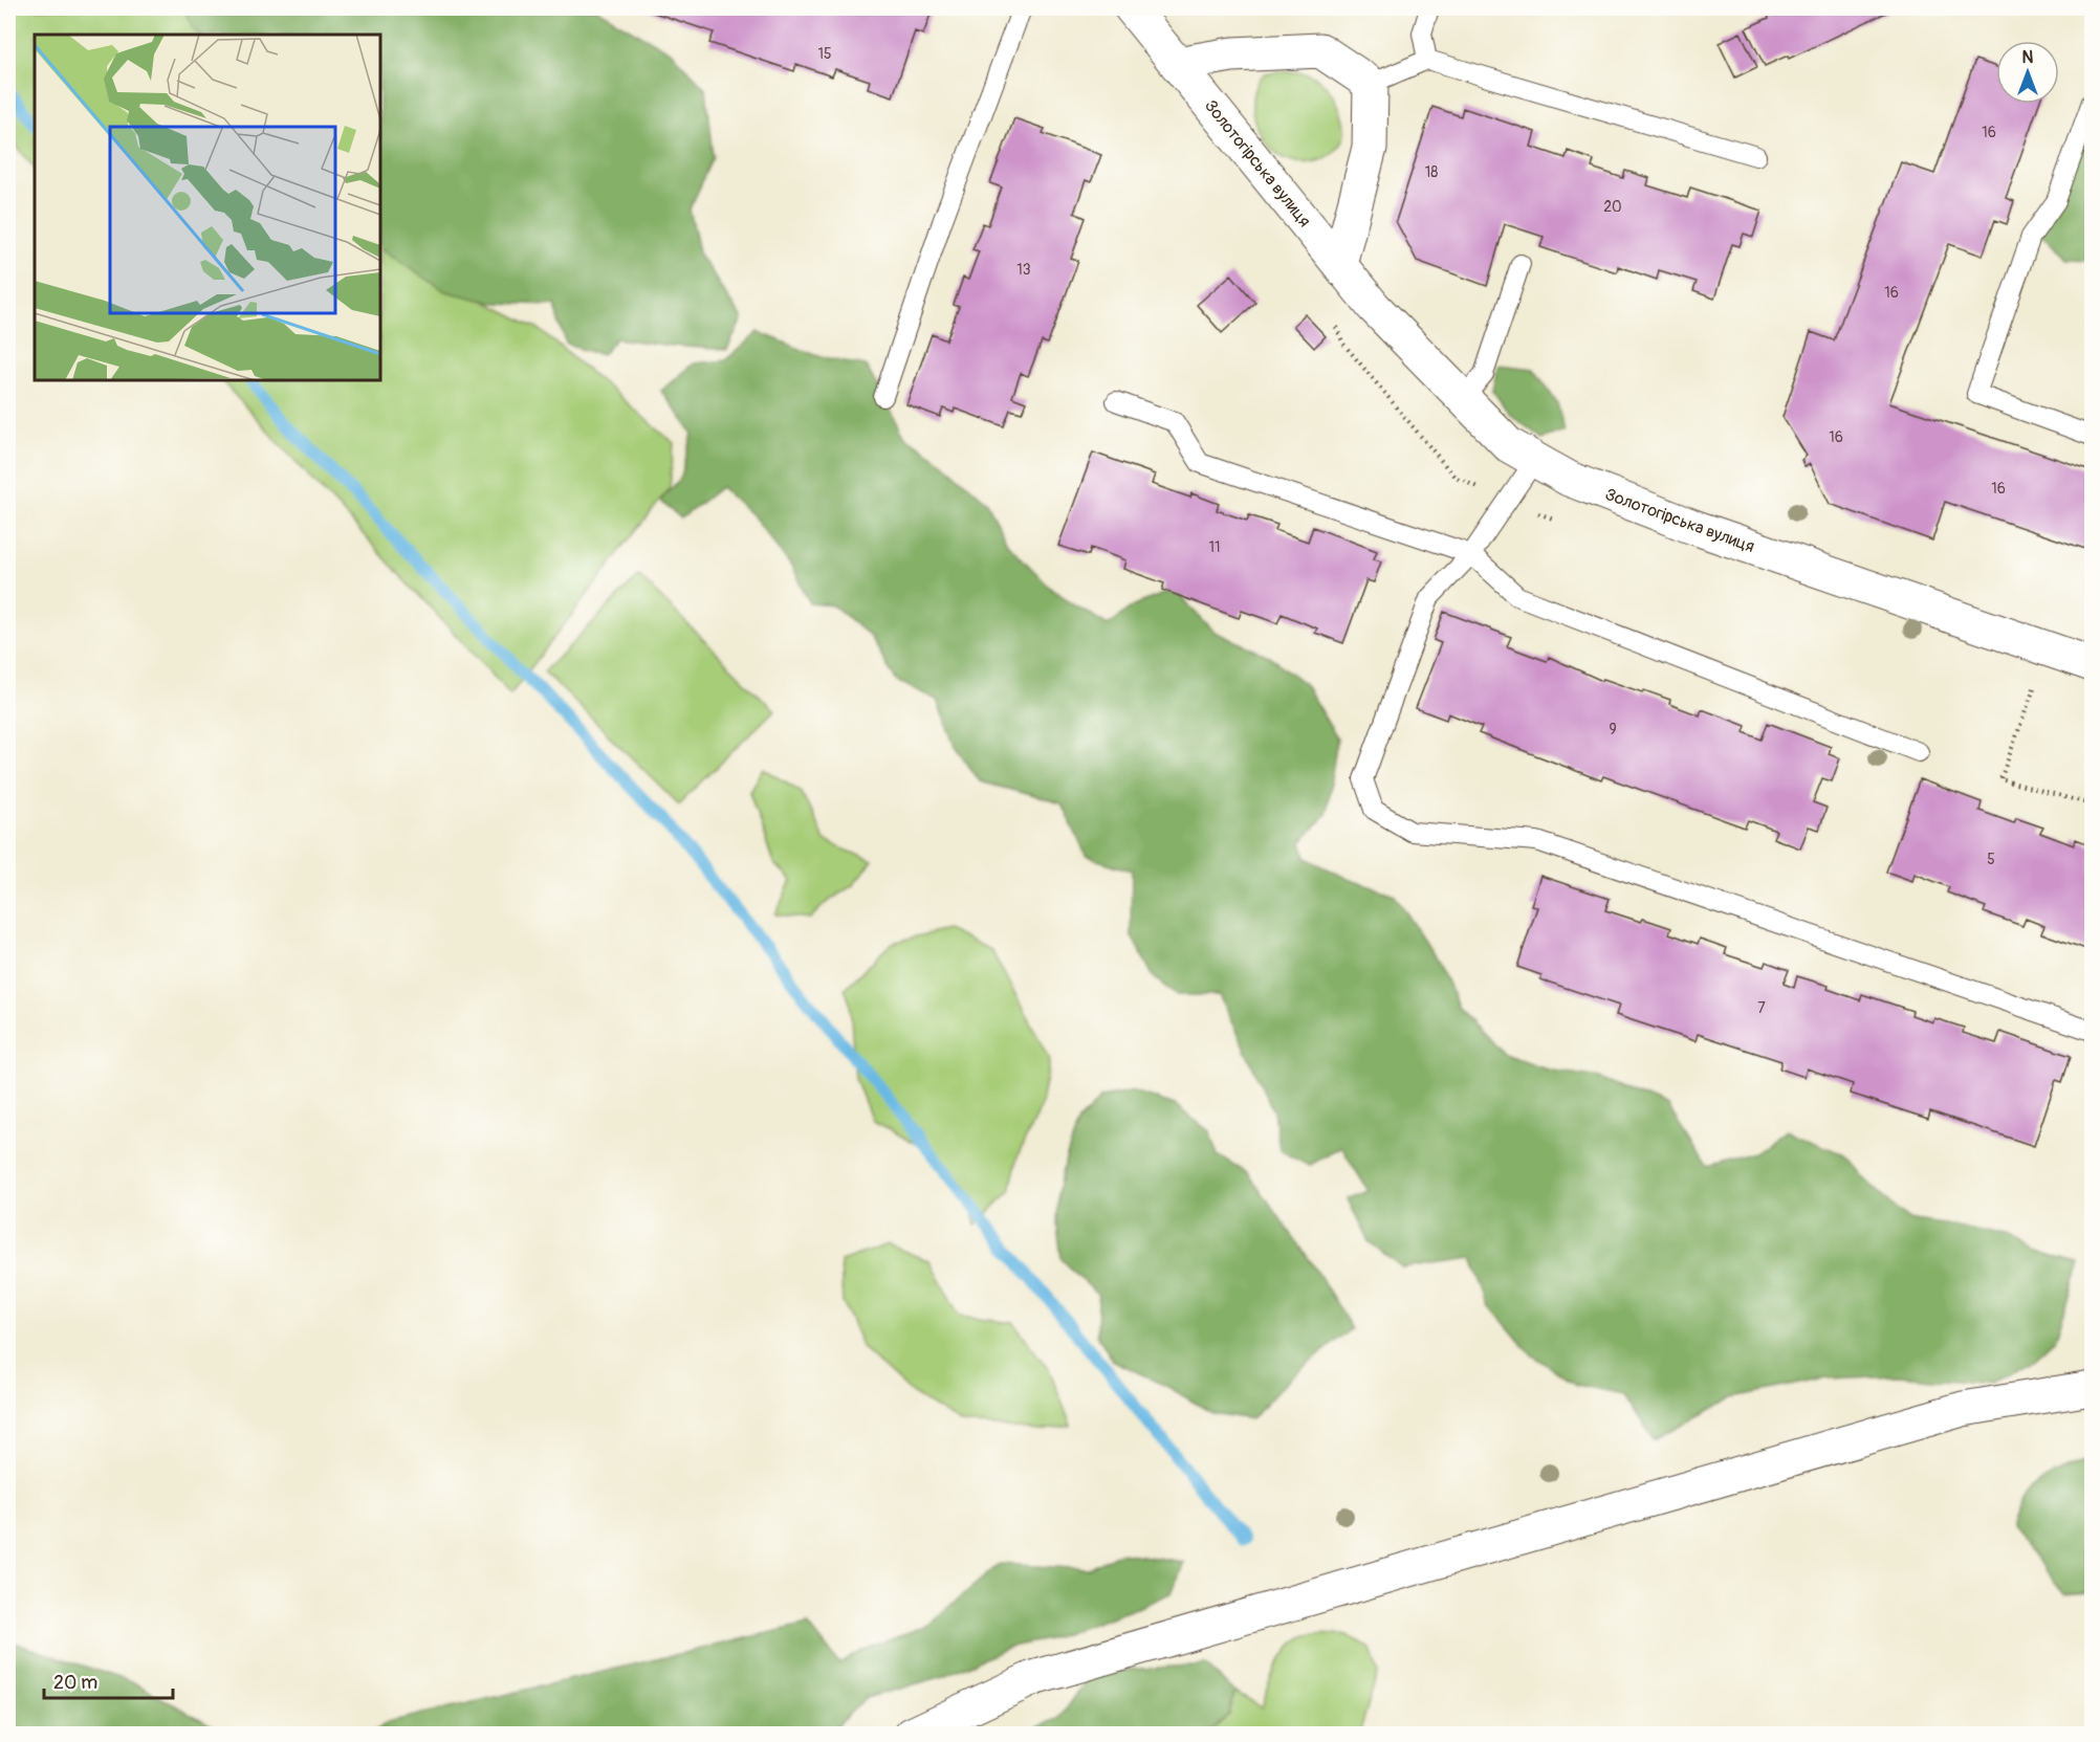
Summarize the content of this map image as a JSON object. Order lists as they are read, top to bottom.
{
  "streets": {
    "street": ["Золотогірська вулиця"]
  },
  "house_numbers": [
    "15",
    "16",
    "18",
    "20",
    "13",
    "16",
    "16",
    "16",
    "11",
    "9",
    "5",
    "7"
  ],
  "scale_bar": "20 m",
  "north": "top"
}
